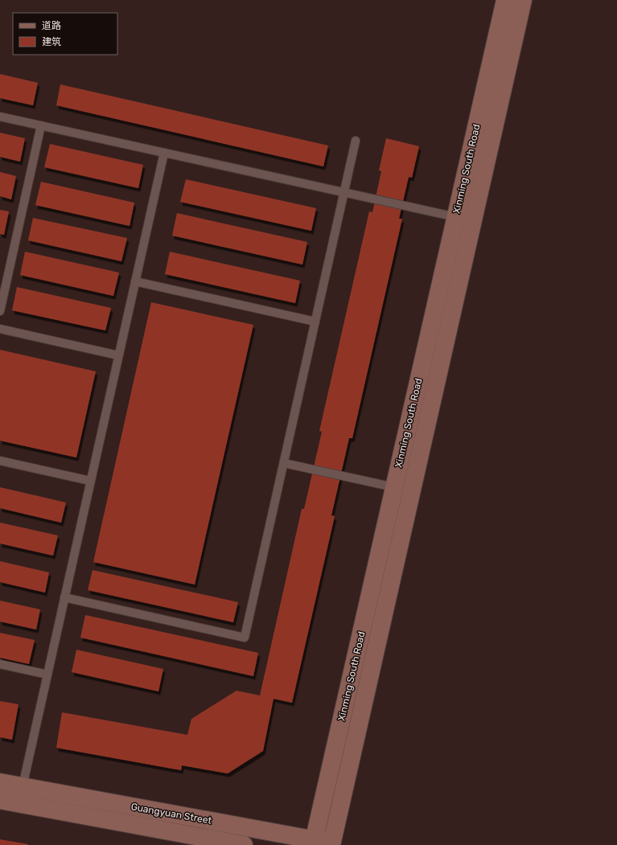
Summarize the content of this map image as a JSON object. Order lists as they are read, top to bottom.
{
  "streets": {
    "main road": ["Xinming South Road", "Guangyuan Street"]
  },
  "crossings": [
    ["Xinming South Road", "Guangyuan Street"]
  ],
  "legend": ["道路", "建筑"]
}
